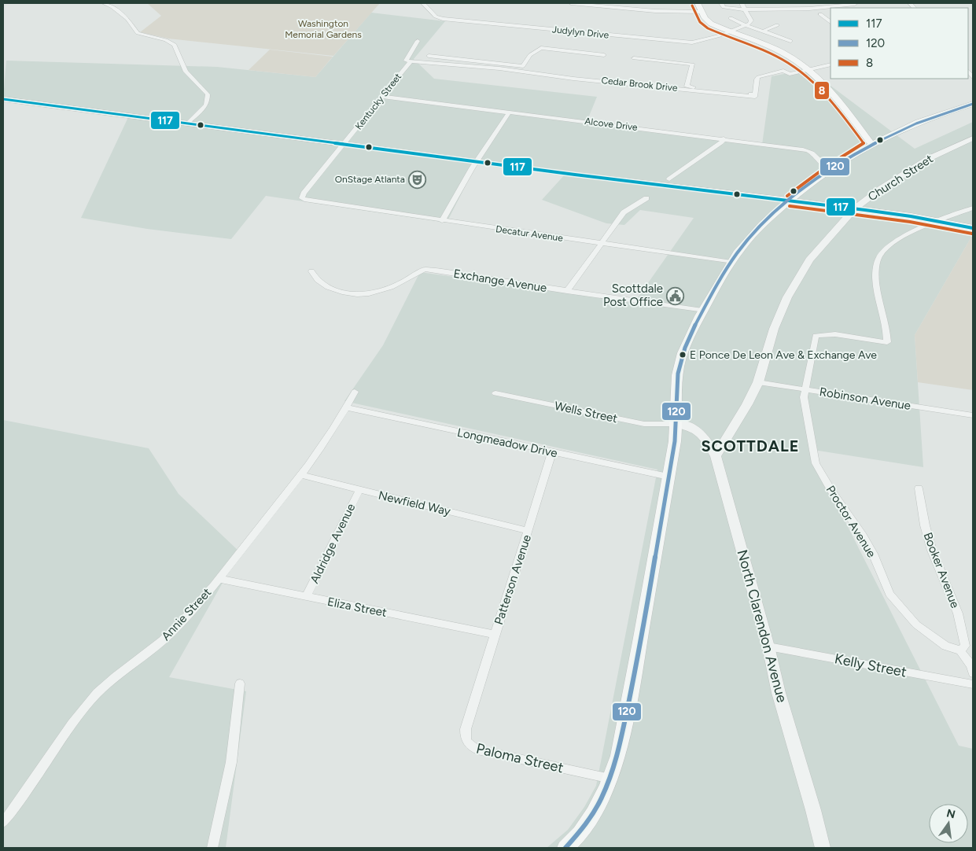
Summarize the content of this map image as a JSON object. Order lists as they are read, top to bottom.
{
  "streets": {
    "street": [
      "Judylyn Drive",
      "Cedar Brook Drive",
      "Kentucky Street",
      "Alcove Drive",
      "Church Street",
      "Decatur Avenue",
      "Exchange Avenue",
      "Robinson Avenue",
      "Wells Street",
      "Longmeadow Drive",
      "Newfield Way",
      "Proctor Avenue",
      "Aldridge Avenue",
      "Booker Avenue",
      "Patterson Avenue",
      "Eliza Street",
      "Annie Street",
      "North Clarendon Avenue",
      "Kelly Street",
      "Paloma Street"
    ]
  },
  "crossings": [
    ["Cedar Brook Drive", "Kentucky Street"],
    ["Kentucky Street", "Alcove Drive"],
    ["Kentucky Street", "Decatur Avenue"],
    ["Church Street", "Robinson Avenue"],
    ["Church Street", "North Clarendon Avenue"],
    ["Robinson Avenue", "Proctor Avenue"],
    ["Wells Street", "North Clarendon Avenue"],
    ["Longmeadow Drive", "Patterson Avenue"],
    ["Longmeadow Drive", "Annie Street"],
    ["Newfield Way", "Aldridge Avenue"],
    ["Newfield Way", "Patterson Avenue"],
    ["Newfield Way", "Annie Street"],
    ["Proctor Avenue", "Booker Avenue"],
    ["Aldridge Avenue", "Eliza Street"],
    ["Patterson Avenue", "Eliza Street"],
    ["Patterson Avenue", "Paloma Street"],
    ["Eliza Street", "Annie Street"],
    ["North Clarendon Avenue", "Kelly Street"]
  ],
  "districts": ["SCOTTDALE"],
  "parks": ["Washington Memorial Gardens"],
  "places": {
    "theatre": ["OnStage Atlanta"],
    "public building": ["Scottdale Post Office"],
    "other": ["E Ponce De Leon Ave & Exchange Ave"]
  },
  "lines": ["transit line 8", "transit line 117", "transit line 120"],
  "legend": ["117", "120", "8"],
  "north": "top"
}
